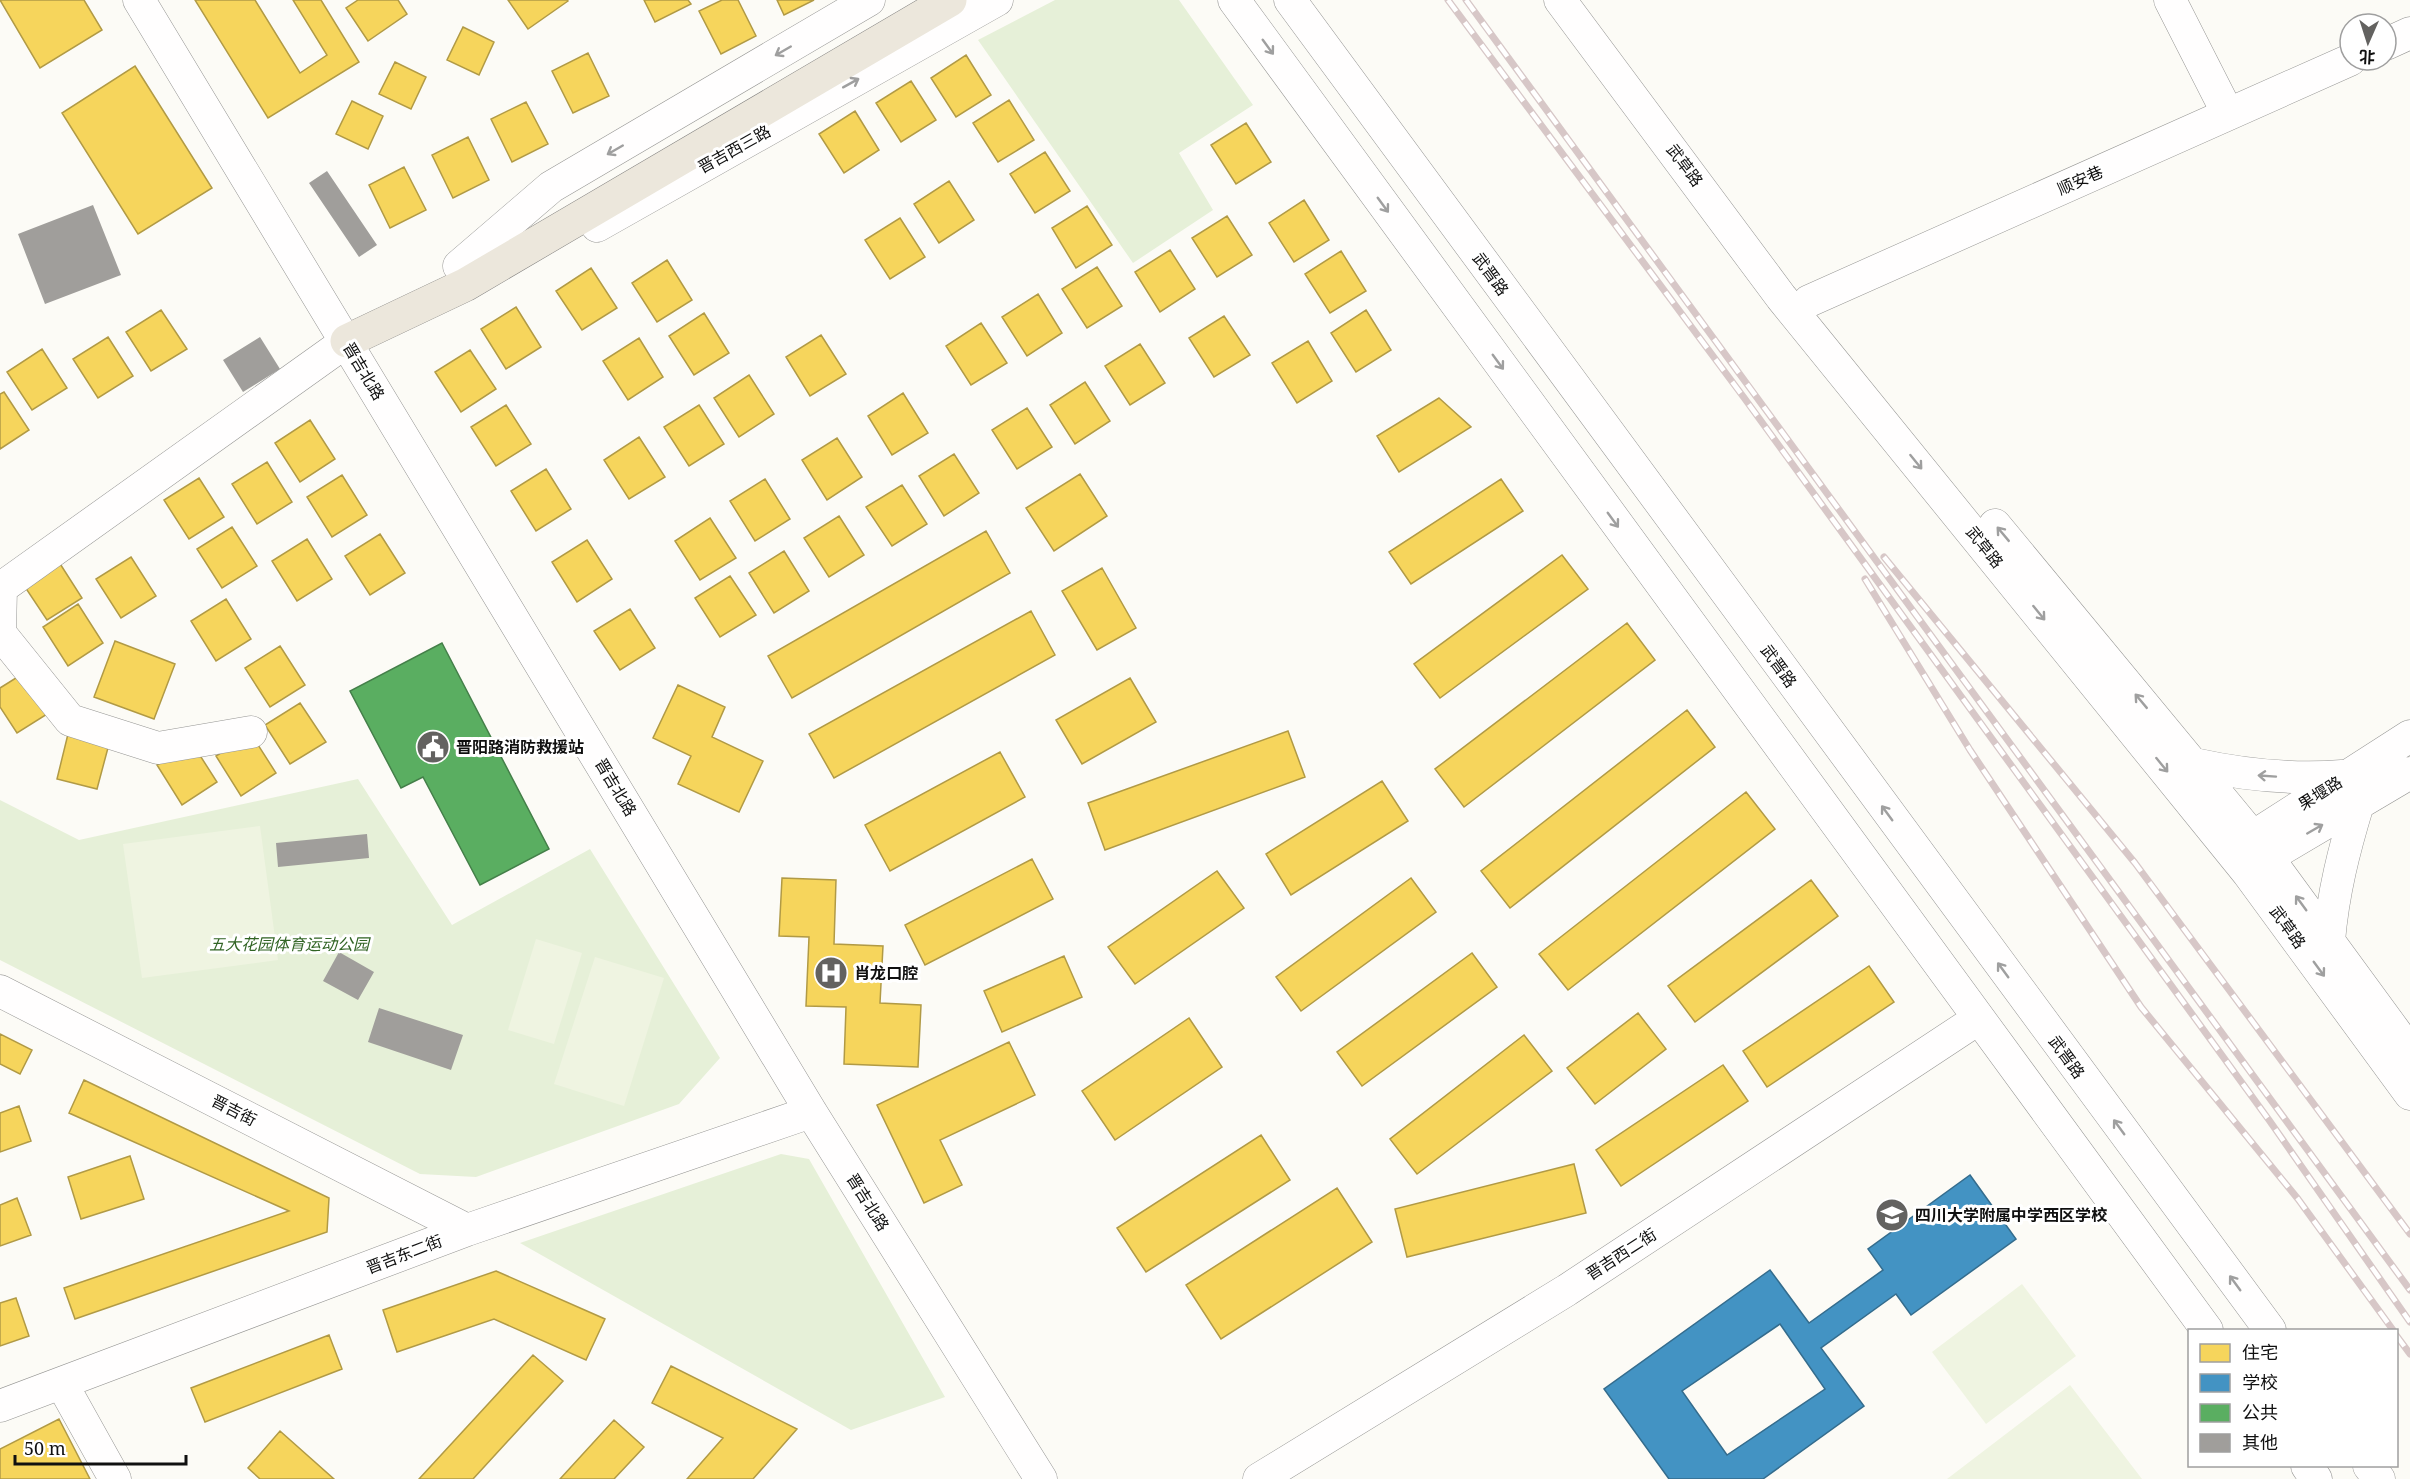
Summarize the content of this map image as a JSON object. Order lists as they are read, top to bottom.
{
  "streets": {
    "main road": ["晋吉西三路"],
    "street": [
      "武草路",
      "顺安巷",
      "武晋路",
      "晋吉北路",
      "果堰路",
      "晋吉街",
      "晋吉东二街",
      "晋吉西二街"
    ]
  },
  "crossings": [
    ["晋吉西三路", "晋吉北路"],
    ["武草路", "顺安巷"],
    ["武草路", "果堰路"],
    ["晋吉北路", "晋吉东二街"],
    ["晋吉街", "晋吉东二街"]
  ],
  "parks": ["五大花园体育运动公园"],
  "places": {
    "public building": ["晋阳路消防救援站"],
    "hospital": ["肖龙口腔"],
    "school or university": ["四川大学附属中学西区学校"]
  },
  "legend": [
    "住宅",
    "学校",
    "公共",
    "其他"
  ],
  "scale_bar": "50 m",
  "north": "bottom"
}
